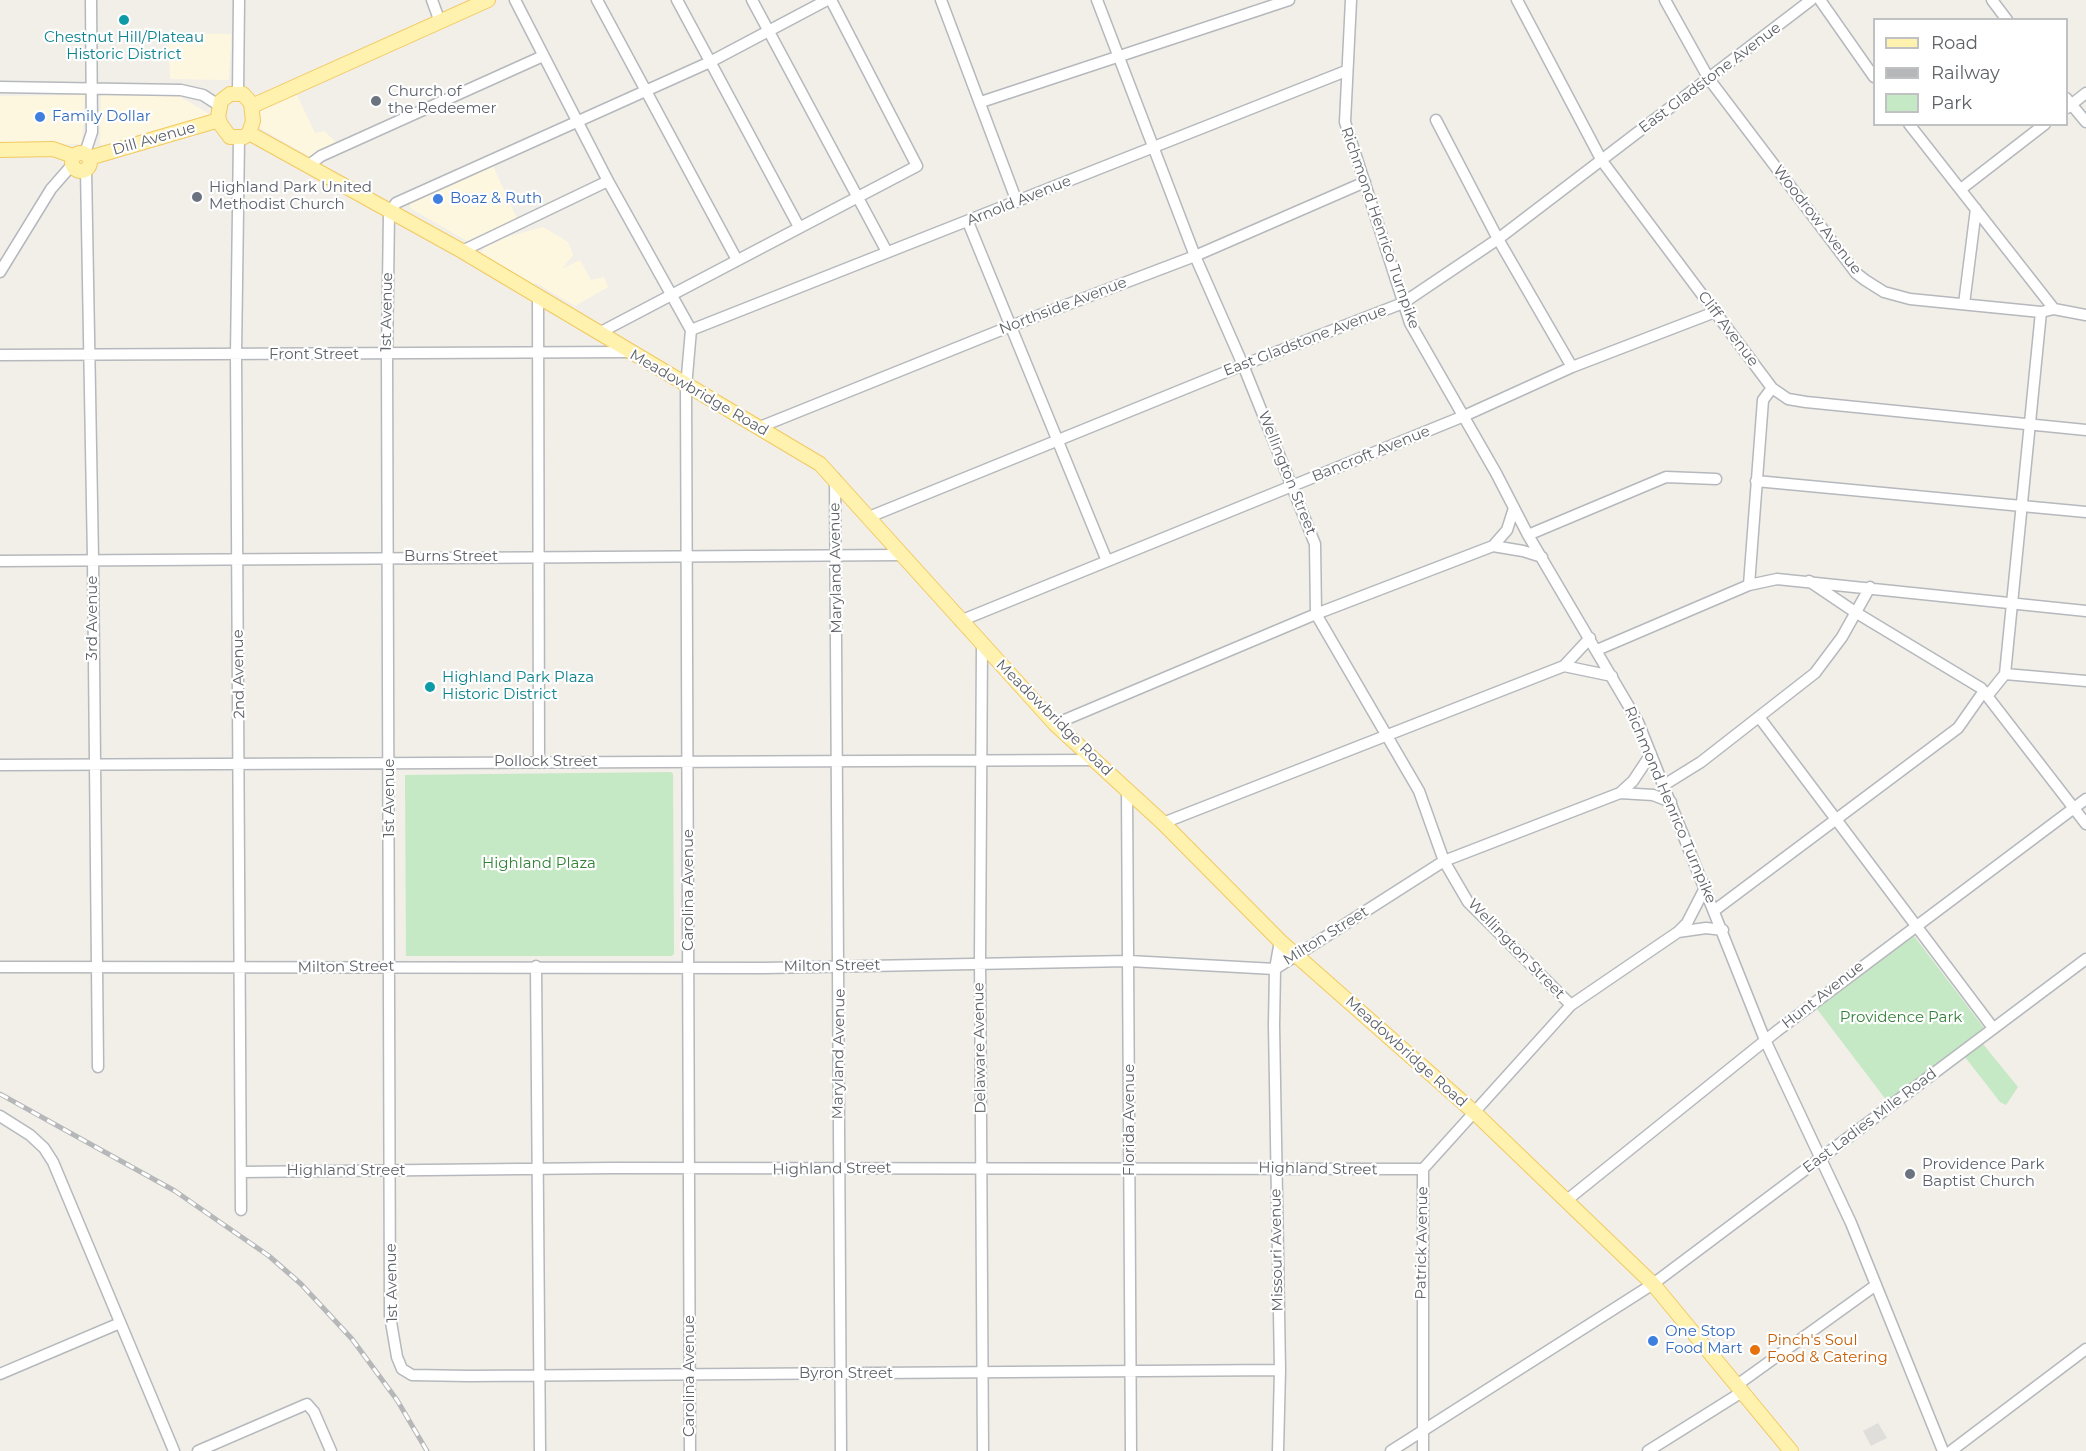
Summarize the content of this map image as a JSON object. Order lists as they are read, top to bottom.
{
  "streets": {
    "main road": ["Dill Avenue", "Meadowbridge Road"],
    "street": [
      "East Gladstone Avenue",
      "Arnold Avenue",
      "Woodrow Avenue",
      "Richmond Henrico Turnpike",
      "Northside Avenue",
      "1st Avenue",
      "Cliff Avenue",
      "Front Street",
      "Bancroft Avenue",
      "Wellington Street",
      "Burns Street",
      "Maryland Avenue",
      "3rd Avenue",
      "2nd Avenue",
      "Pollock Street",
      "Carolina Avenue",
      "Milton Street",
      "Hunt Avenue",
      "Delaware Avenue",
      "Florida Avenue",
      "East Ladies Mile Road",
      "Highland Street",
      "Patrick Avenue",
      "Missouri Avenue",
      "Byron Street"
    ]
  },
  "crossings": [
    ["East Gladstone Avenue", "Woodrow Avenue"],
    ["East Gladstone Avenue", "Richmond Henrico Turnpike"],
    ["East Gladstone Avenue", "Cliff Avenue"],
    ["East Gladstone Avenue", "Meadowbridge Road"],
    ["East Gladstone Avenue", "Wellington Street"],
    ["Dill Avenue", "Meadowbridge Road"],
    ["Dill Avenue", "3rd Avenue"],
    ["Dill Avenue", "2nd Avenue"],
    ["Arnold Avenue", "Richmond Henrico Turnpike"],
    ["Arnold Avenue", "Wellington Street"],
    ["Arnold Avenue", "Carolina Avenue"],
    ["Richmond Henrico Turnpike", "Northside Avenue"],
    ["Richmond Henrico Turnpike", "Bancroft Avenue"],
    ["Richmond Henrico Turnpike", "Milton Street"],
    ["Richmond Henrico Turnpike", "Hunt Avenue"],
    ["Richmond Henrico Turnpike", "East Ladies Mile Road"],
    ["Richmond Henrico Turnpike", "Patrick Avenue"],
    ["Northside Avenue", "Meadowbridge Road"],
    ["Northside Avenue", "Wellington Street"],
    ["1st Avenue", "Front Street"],
    ["1st Avenue", "Meadowbridge Road"],
    ["1st Avenue", "Burns Street"],
    ["1st Avenue", "Pollock Street"],
    ["1st Avenue", "Milton Street"],
    ["1st Avenue", "Highland Street"],
    ["1st Avenue", "Byron Street"],
    ["Cliff Avenue", "Bancroft Avenue"],
    ["Front Street", "Meadowbridge Road"],
    ["Front Street", "3rd Avenue"],
    ["Front Street", "2nd Avenue"],
    ["Meadowbridge Road", "Bancroft Avenue"],
    ["Meadowbridge Road", "Burns Street"],
    ["Meadowbridge Road", "Maryland Avenue"],
    ["Meadowbridge Road", "2nd Avenue"],
    ["Meadowbridge Road", "Pollock Street"],
    ["Meadowbridge Road", "Carolina Avenue"],
    ["Meadowbridge Road", "Milton Street"],
    ["Meadowbridge Road", "Hunt Avenue"],
    ["Meadowbridge Road", "Delaware Avenue"],
    ["Meadowbridge Road", "Florida Avenue"],
    ["Meadowbridge Road", "East Ladies Mile Road"],
    ["Meadowbridge Road", "Patrick Avenue"],
    ["Meadowbridge Road", "Missouri Avenue"],
    ["Bancroft Avenue", "Wellington Street"],
    ["Wellington Street", "Milton Street"],
    ["Wellington Street", "Patrick Avenue"],
    ["Burns Street", "Maryland Avenue"],
    ["Burns Street", "3rd Avenue"],
    ["Burns Street", "2nd Avenue"],
    ["Burns Street", "Carolina Avenue"],
    ["Maryland Avenue", "Pollock Street"],
    ["Maryland Avenue", "Milton Street"],
    ["Maryland Avenue", "Highland Street"],
    ["Maryland Avenue", "Byron Street"],
    ["3rd Avenue", "Pollock Street"],
    ["3rd Avenue", "Milton Street"],
    ["2nd Avenue", "Pollock Street"],
    ["2nd Avenue", "Milton Street"],
    ["2nd Avenue", "Highland Street"],
    ["Pollock Street", "Carolina Avenue"],
    ["Pollock Street", "Delaware Avenue"],
    ["Carolina Avenue", "Milton Street"],
    ["Carolina Avenue", "Highland Street"],
    ["Carolina Avenue", "Byron Street"],
    ["Milton Street", "Delaware Avenue"],
    ["Milton Street", "Florida Avenue"],
    ["Milton Street", "Missouri Avenue"],
    ["Delaware Avenue", "Highland Street"],
    ["Delaware Avenue", "Byron Street"],
    ["Florida Avenue", "Highland Street"],
    ["Florida Avenue", "Byron Street"],
    ["East Ladies Mile Road", "Patrick Avenue"],
    ["Highland Street", "Patrick Avenue"],
    ["Highland Street", "Missouri Avenue"],
    ["Missouri Avenue", "Byron Street"]
  ],
  "parks": ["Highland Plaza", "Providence Park"],
  "places": [
    "Chestnut Hill/Plateau Historic District",
    "Church of the Redeemer",
    "Family Dollar",
    "Highland Park United Methodist Church",
    "Boaz & Ruth",
    "Highland Park Plaza Historic District",
    "Providence Park Baptist Church",
    "One Stop Food Mart",
    "Pinch's Soul Food & Catering"
  ],
  "legend": ["Road", "Railway", "Park"]
}
